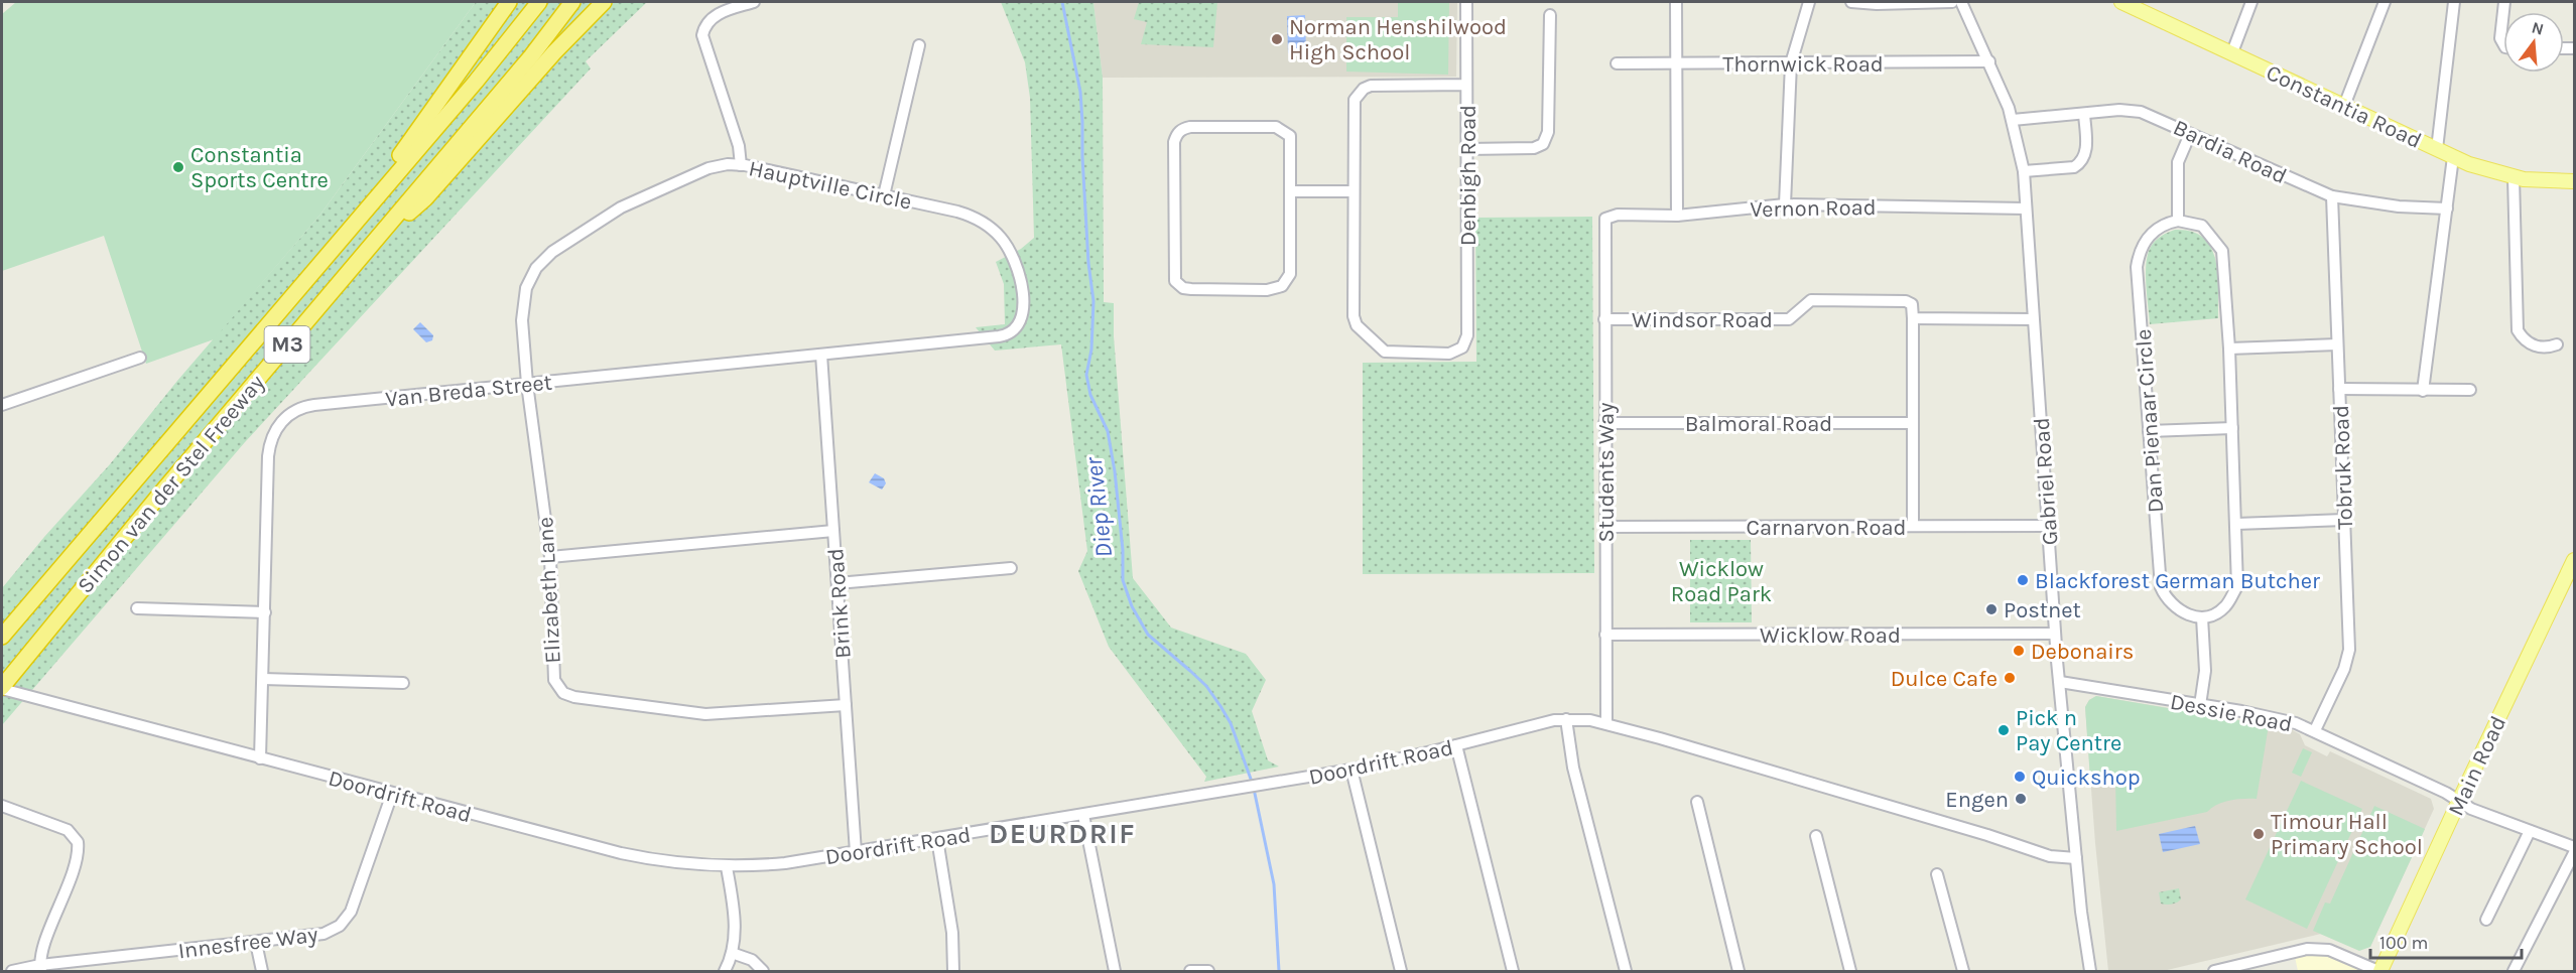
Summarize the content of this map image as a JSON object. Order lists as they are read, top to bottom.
{
  "streets": {
    "highway": ["M3", "Simon van der Stel Freeway"],
    "main road": ["Constantia Road", "Main Road"],
    "street": [
      "Thornwick Road",
      "Bardia Road",
      "Denbigh Road",
      "Hauptville Circle",
      "Vernon Road",
      "Windsor Road",
      "Van Breda Street",
      "Dan Pienaar Circle",
      "Balmoral Road",
      "Tobruk Road",
      "Students Way",
      "Gabriel Road",
      "Carnarvon Road",
      "Elizabeth Lane",
      "Brink Road",
      "Wicklow Road",
      "Dessie Road",
      "Doordrift Road",
      "Innesfree Way"
    ]
  },
  "crossings": [
    ["Thornwick Road", "Gabriel Road"],
    ["Bardia Road", "Tobruk Road"],
    ["Bardia Road", "Gabriel Road"],
    ["Hauptville Circle", "Van Breda Street"],
    ["Hauptville Circle", "Elizabeth Lane"],
    ["Vernon Road", "Students Way"],
    ["Vernon Road", "Gabriel Road"],
    ["Windsor Road", "Students Way"],
    ["Van Breda Street", "Elizabeth Lane"],
    ["Van Breda Street", "Brink Road"],
    ["Van Breda Street", "Doordrift Road"],
    ["Balmoral Road", "Students Way"],
    ["Tobruk Road", "Dessie Road"],
    ["Students Way", "Carnarvon Road"],
    ["Students Way", "Wicklow Road"],
    ["Students Way", "Doordrift Road"],
    ["Gabriel Road", "Carnarvon Road"],
    ["Gabriel Road", "Wicklow Road"],
    ["Gabriel Road", "Dessie Road"],
    ["Gabriel Road", "Doordrift Road"],
    ["Simon van der Stel Freeway", "Doordrift Road"],
    ["Elizabeth Lane", "Brink Road"],
    ["Brink Road", "Doordrift Road"],
    ["Dessie Road", "Main Road"],
    ["Doordrift Road", "Innesfree Way"]
  ],
  "districts": ["DEURDRIF"],
  "water": ["Diep River"],
  "parks": ["Wicklow Road Park"],
  "places": [
    "Norman Henshilwood High School",
    "Constantia Sports Centre",
    "Blackforest German Butcher",
    "Postnet",
    "Debonairs",
    "Dulce Cafe",
    "Pick n Pay Centre",
    "Quickshop",
    "Engen",
    "Timour Hall Primary School"
  ],
  "scale_bar": "100 m",
  "north": "top"
}
